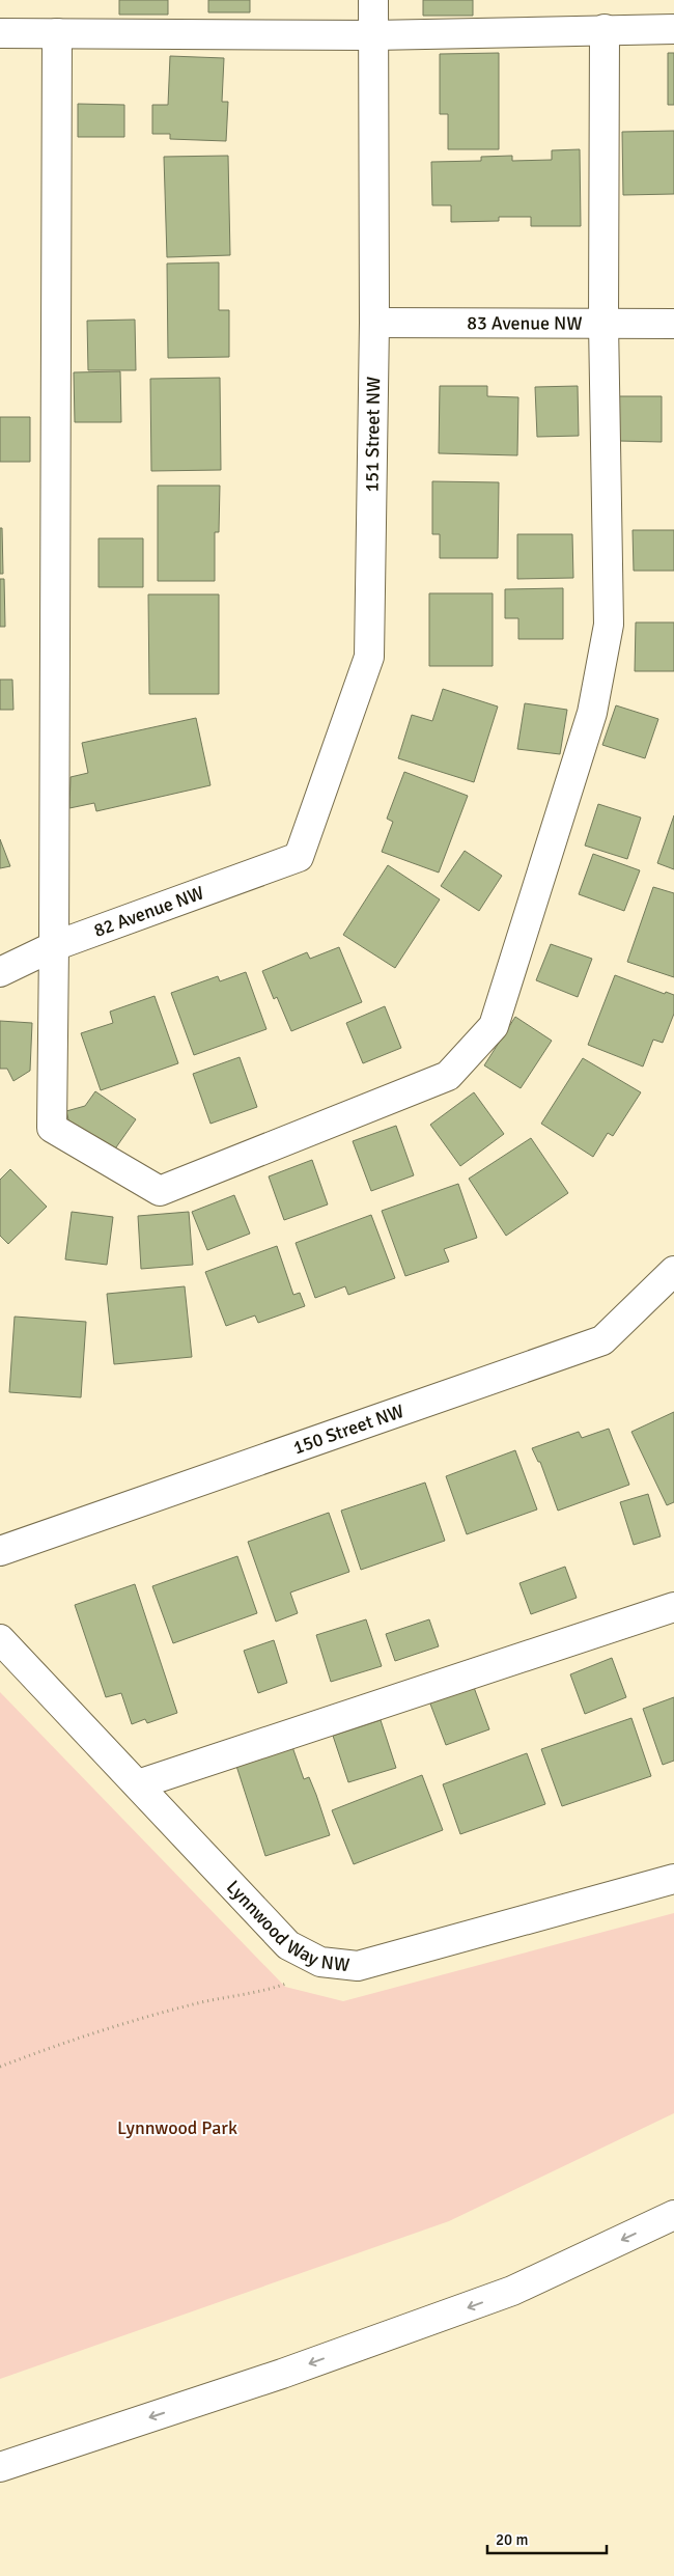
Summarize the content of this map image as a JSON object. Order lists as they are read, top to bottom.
{
  "streets": {
    "main road": [
      "83 Avenue NW",
      "151 Street NW",
      "82 Avenue NW",
      "150 Street NW",
      "Lynnwood Way NW"
    ]
  },
  "crossings": [
    ["83 Avenue NW", "151 Street NW"],
    ["151 Street NW", "82 Avenue NW"]
  ],
  "parks": ["Lynnwood Park"],
  "scale_bar": "20 m"
}
